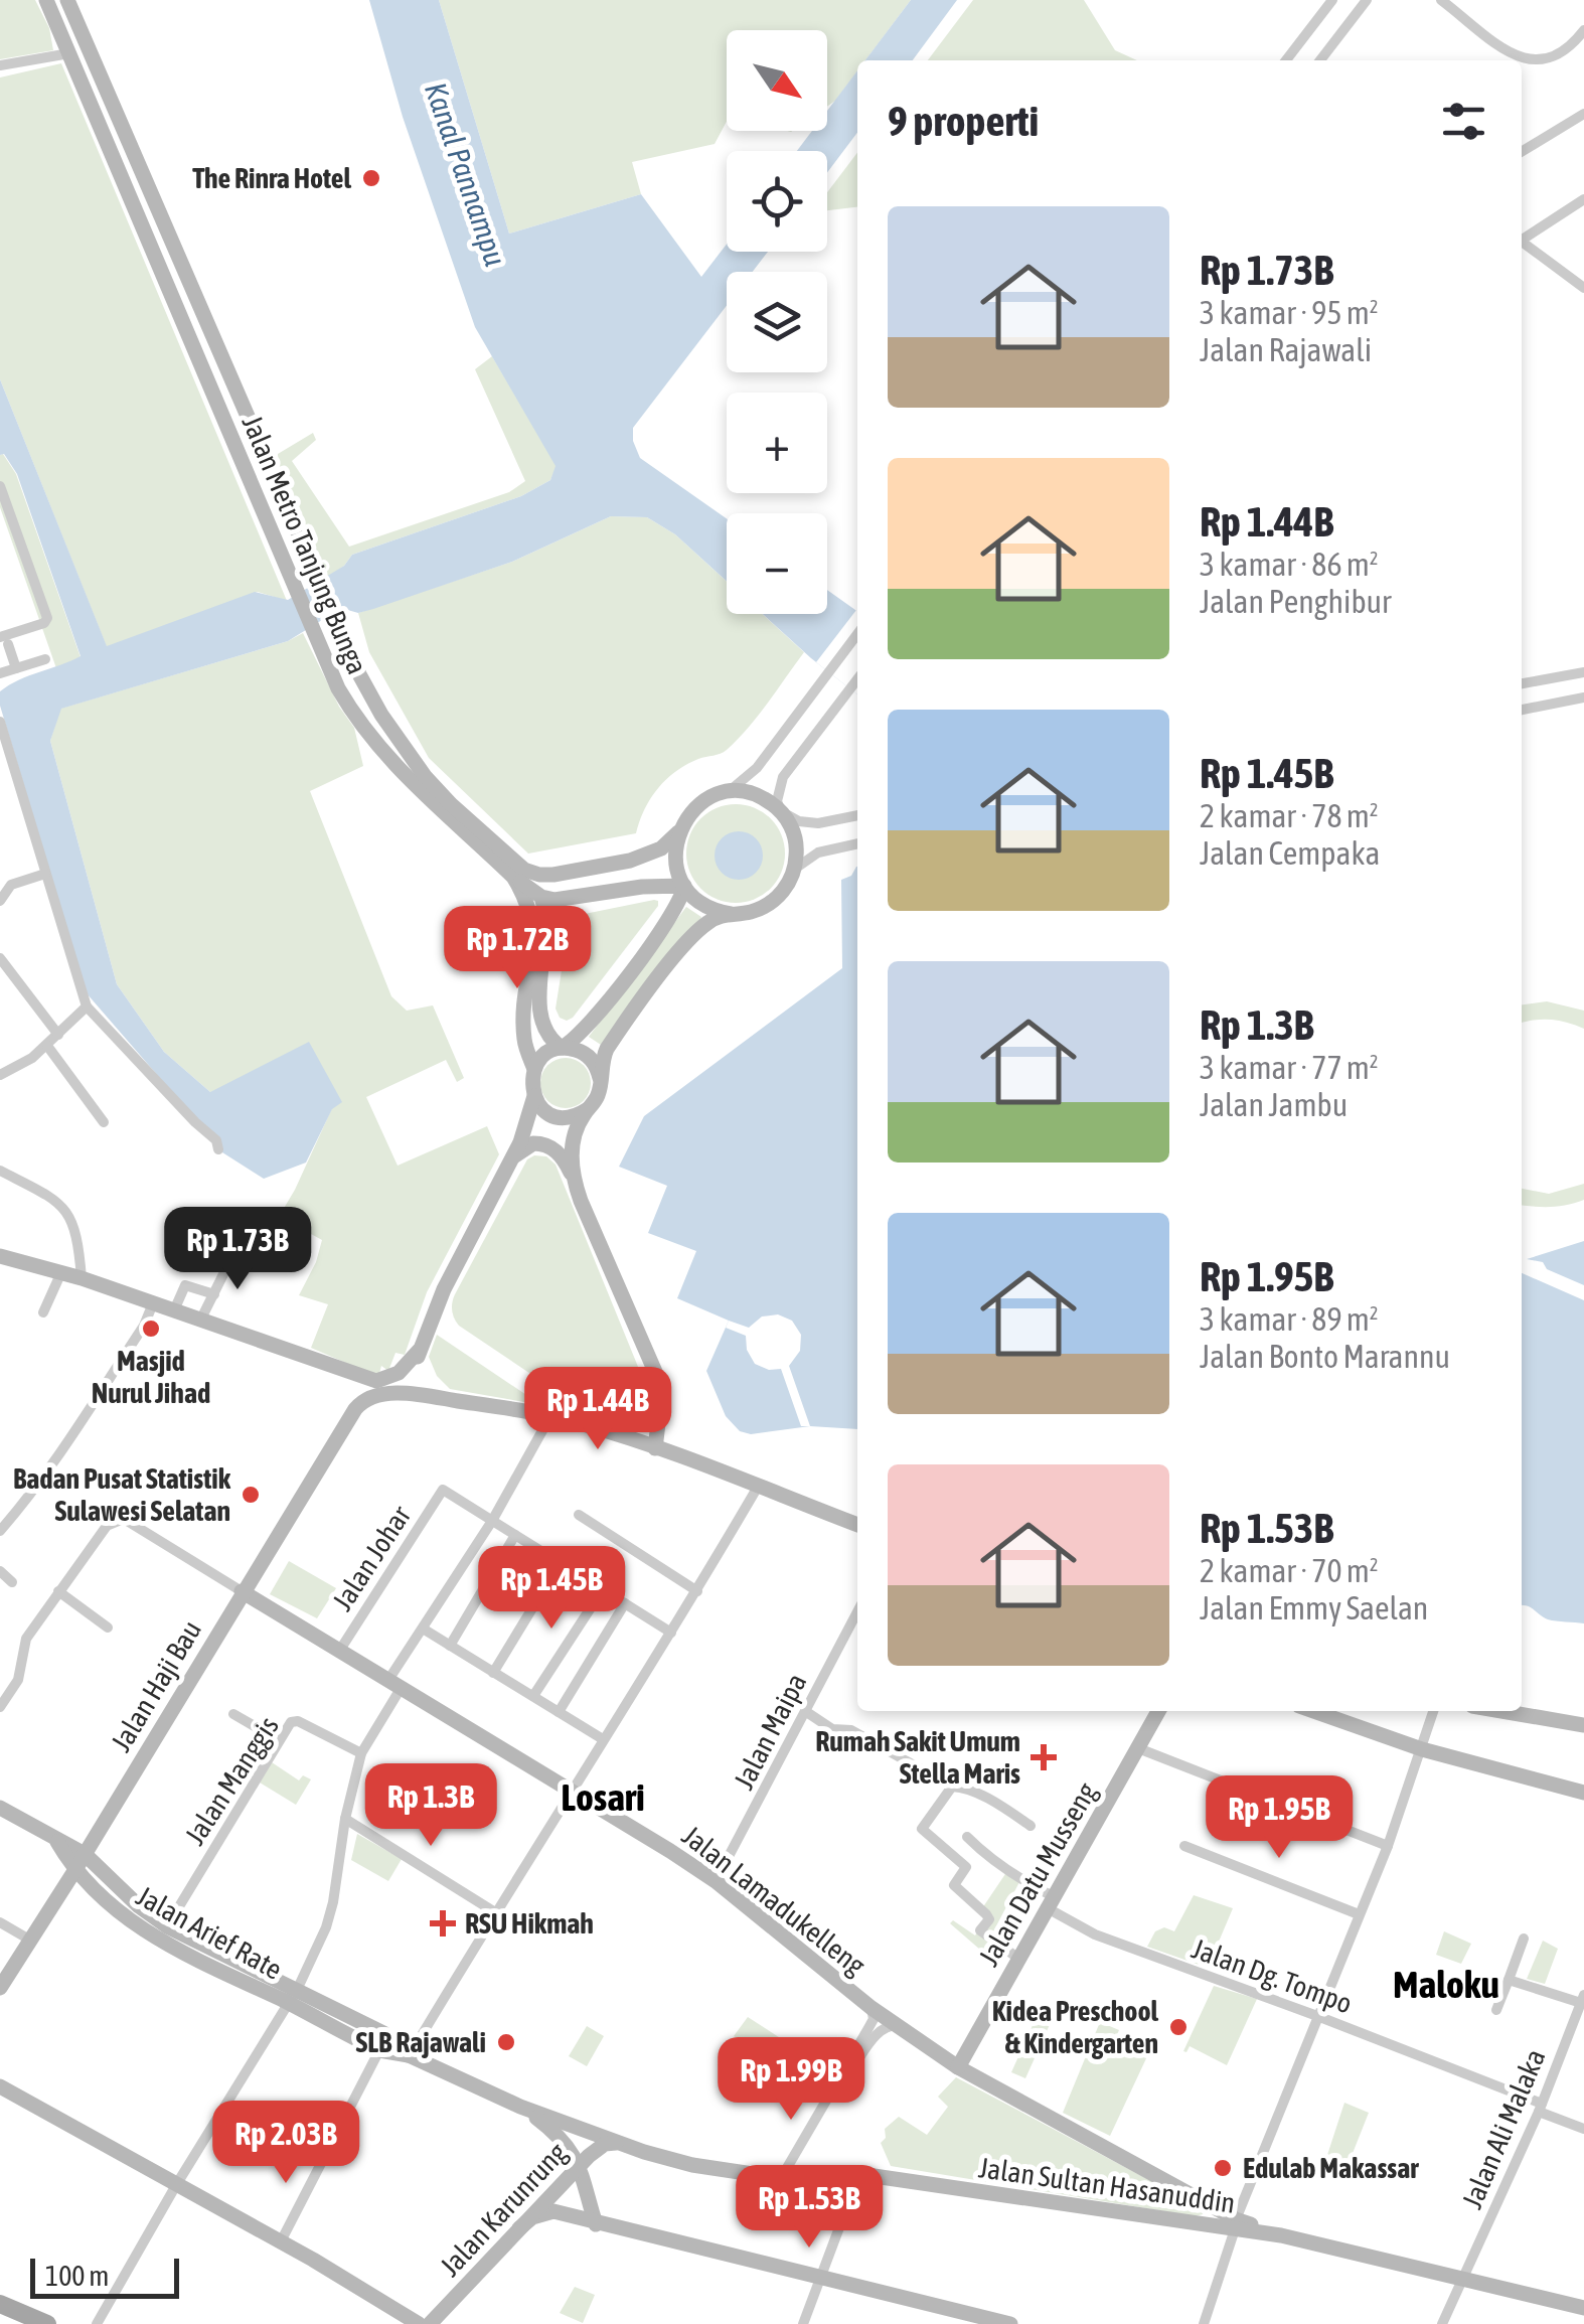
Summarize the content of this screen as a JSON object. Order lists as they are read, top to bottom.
{
  "streets": {
    "main road": [
      "Jalan Metro Tanjung Bunga",
      "Jalan Haji Bau",
      "Jalan Datu Musseng",
      "Jalan Lamadukelleng",
      "Jalan Arief Rate",
      "Jalan Sultan Hasanuddin",
      "Jalan Karunrung"
    ],
    "street": [
      "Jalan Johar",
      "Jalan Maipa",
      "Jalan Manggis",
      "Jalan Dg. Tompo",
      "Jalan Ali Malaka"
    ]
  },
  "crossings": [
    ["Jalan Johar", "Jalan Lamadukelleng"],
    ["Jalan Haji Bau", "Jalan Lamadukelleng"],
    ["Jalan Haji Bau", "Jalan Arief Rate"],
    ["Jalan Maipa", "Jalan Lamadukelleng"],
    ["Jalan Manggis", "Jalan Arief Rate"],
    ["Jalan Datu Musseng", "Jalan Lamadukelleng"],
    ["Jalan Datu Musseng", "Jalan Dg. Tompo"],
    ["Jalan Lamadukelleng", "Jalan Sultan Hasanuddin"],
    ["Jalan Arief Rate", "Jalan Sultan Hasanuddin"],
    ["Jalan Arief Rate", "Jalan Karunrung"],
    ["Jalan Dg. Tompo", "Jalan Ali Malaka"],
    ["Jalan Ali Malaka", "Jalan Sultan Hasanuddin"],
    ["Jalan Sultan Hasanuddin", "Jalan Karunrung"]
  ],
  "districts": ["Losari", "Maloku"],
  "water": ["Kanal Pannampu"],
  "places": {
    "other": [
      "The Rinra Hotel",
      "Masjid Nurul Jihad",
      "Badan Pusat Statistik Sulawesi Selatan",
      "Kidea Preschool & Kindergarten",
      "SLB Rajawali",
      "Edulab Makassar"
    ],
    "health": ["Rumah Sakit Umum Stella Maris", "RSU Hikmah"]
  },
  "scale_bar": "100 m",
  "north": "bottom right",
  "page": {
    "map_buttons": ["+", "−"],
    "heading": "9 properti",
    "list": [
      {
        "name": "Rp 1.73B",
        "note": "3 kamar · 95 m² · Jalan Rajawali"
      },
      {
        "name": "Rp 1.44B",
        "note": "3 kamar · 86 m² · Jalan Penghibur"
      },
      {
        "name": "Rp 1.45B",
        "note": "2 kamar · 78 m² · Jalan Cempaka"
      },
      {
        "name": "Rp 1.3B",
        "note": "3 kamar · 77 m² · Jalan Jambu"
      },
      {
        "name": "Rp 1.95B",
        "note": "3 kamar · 89 m² · Jalan Bonto Marannu"
      },
      {
        "name": "Rp 1.53B",
        "note": "2 kamar · 70 m² · Jalan Emmy Saelan"
      }
    ],
    "price": [
      "Rp 1.72B",
      "Rp 1.73B",
      "Rp 1.44B",
      "Rp 1.45B",
      "Rp 1.3B",
      "Rp 1.95B",
      "Rp 1.99B",
      "Rp 2.03B",
      "Rp 1.53B"
    ],
    "scale": "100 m"
  }
}
